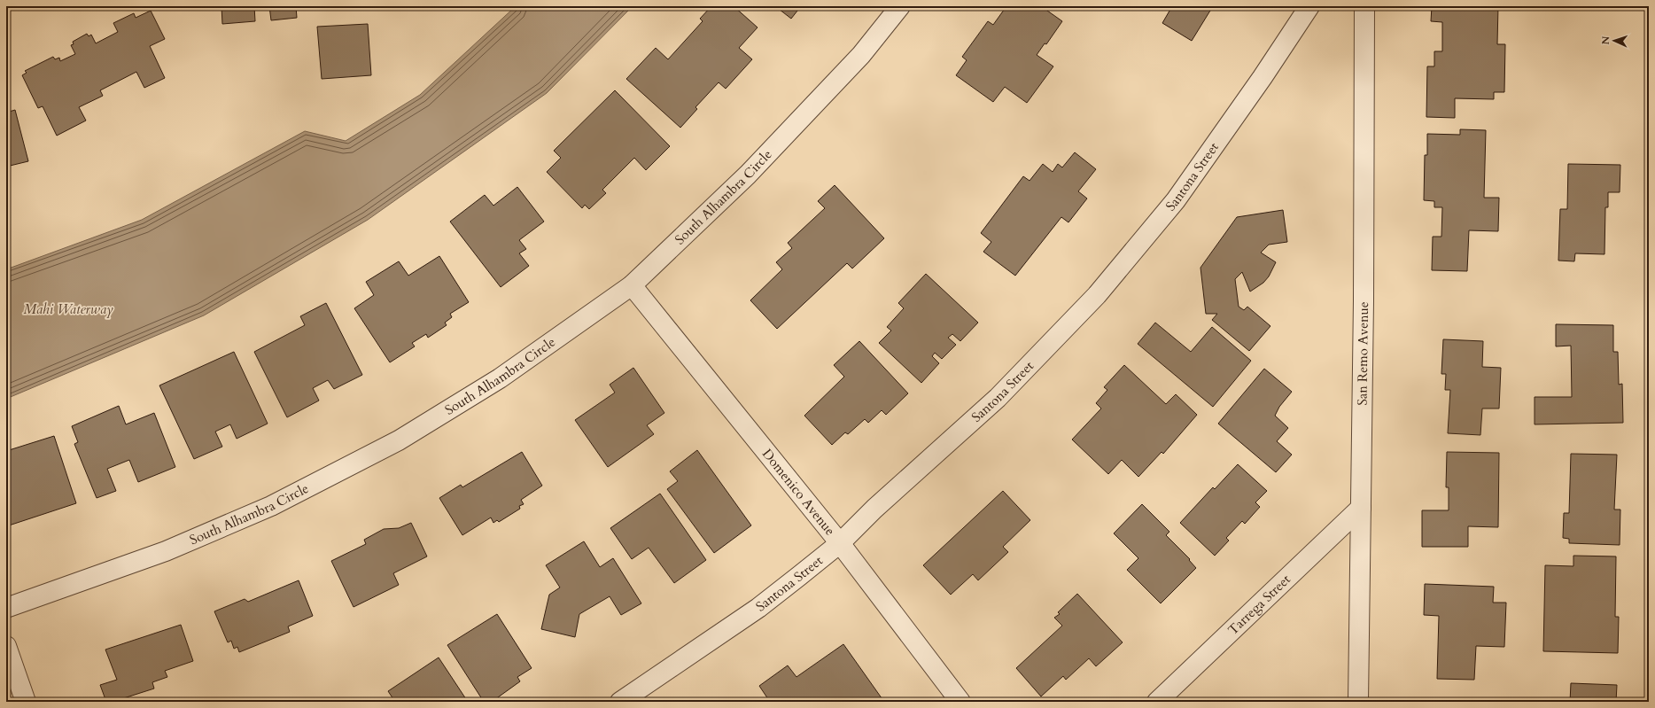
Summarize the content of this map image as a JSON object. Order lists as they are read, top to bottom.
{
  "streets": {
    "street": [
      "Santona Street",
      "South Alhambra Circle",
      "San Remo Avenue",
      "Domenico Avenue",
      "Tarrega Street"
    ]
  },
  "crossings": [
    ["Santona Street", "Domenico Avenue"],
    ["South Alhambra Circle", "Domenico Avenue"],
    ["San Remo Avenue", "Tarrega Street"]
  ],
  "water": ["Mahi Waterway"],
  "north": "left"
}
